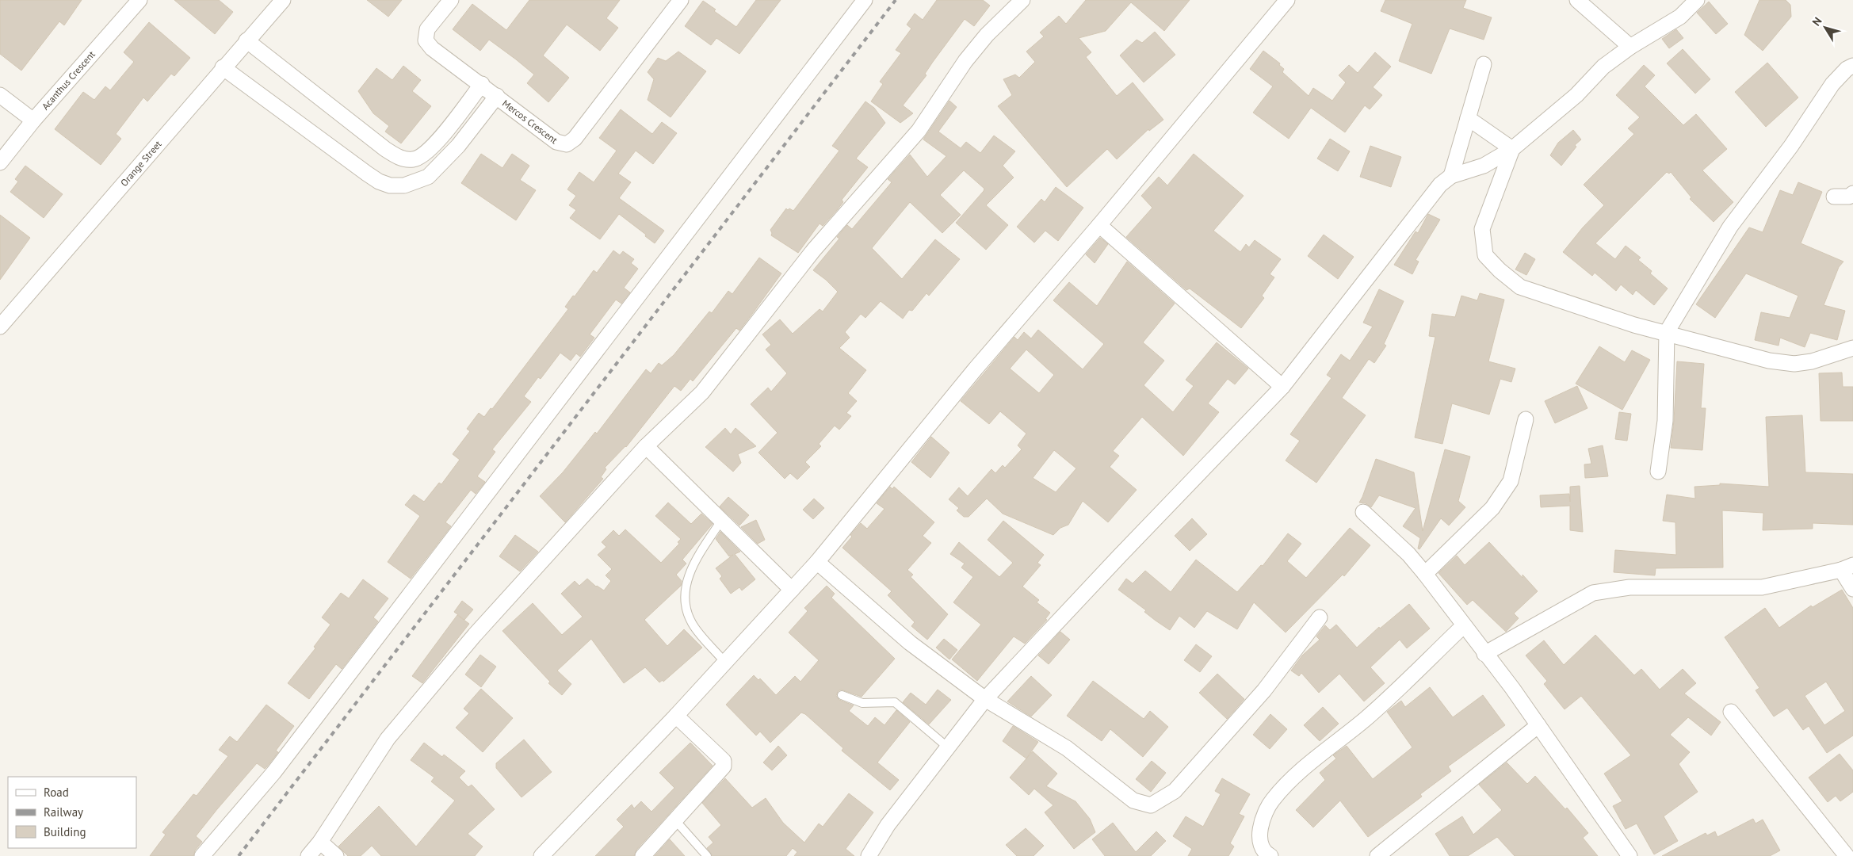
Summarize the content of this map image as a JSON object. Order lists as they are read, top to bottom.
{
  "streets": {
    "street": ["Acanthus Crescent", "Mercos Crescent", "Orange Street"]
  },
  "legend": ["Road", "Railway", "Building"],
  "north": "top left"
}
